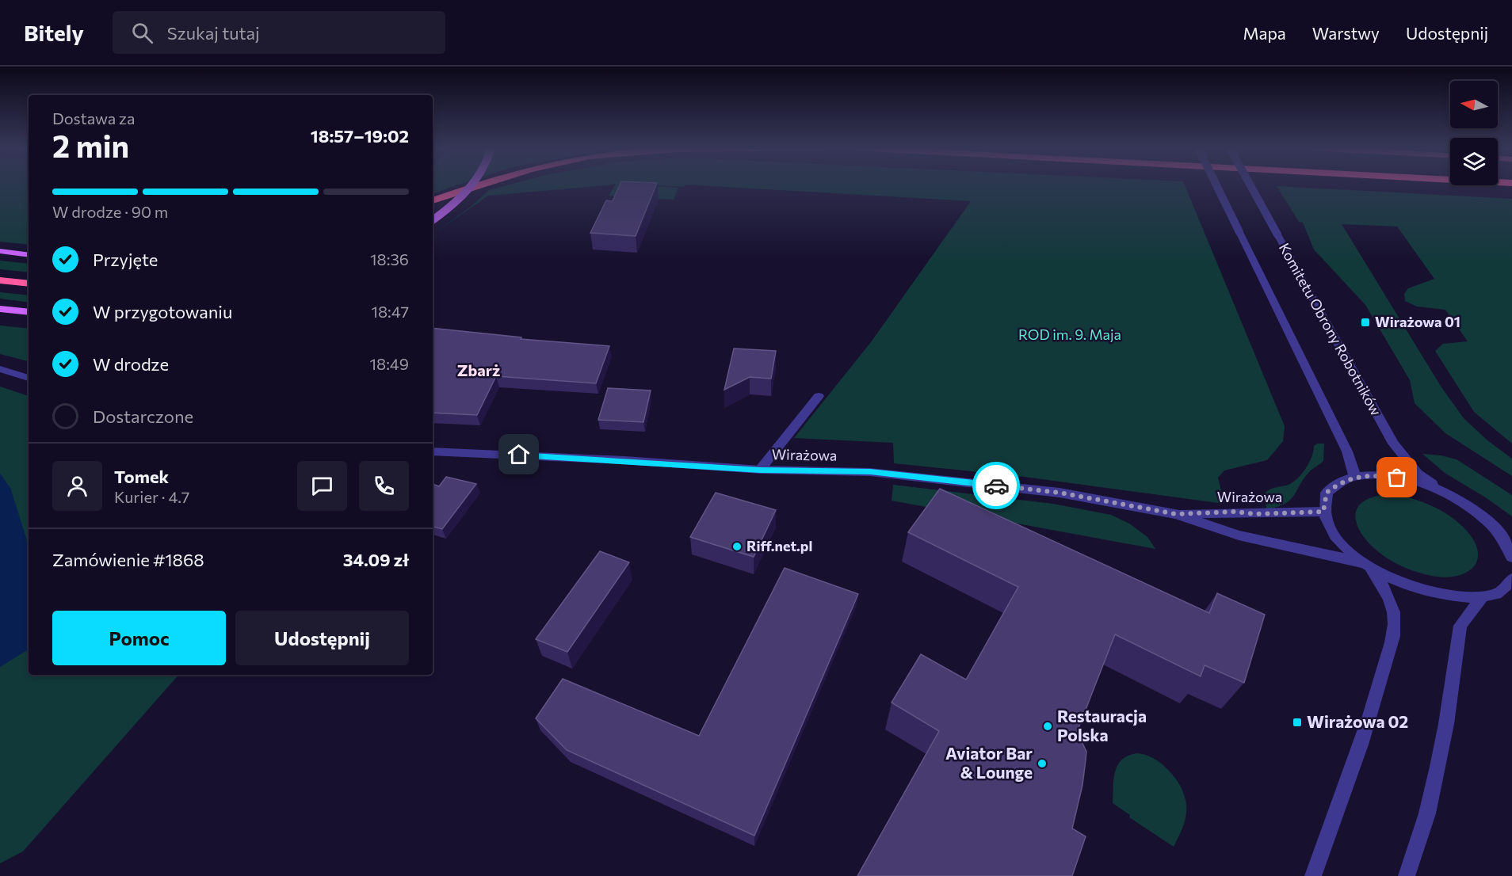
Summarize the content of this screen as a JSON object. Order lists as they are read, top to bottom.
{
  "streets": {
    "street": ["Komitetu Obrony Robotników", "Wirażowa"]
  },
  "districts": ["Zbarż"],
  "parks": ["ROD im. 9. Maja"],
  "places": {
    "transit": ["Wirażowa 01", "Wirażowa 02"],
    "other": ["Riff.net.pl", "Restauracja Polska", "Aviator Bar & Lounge"]
  },
  "north": "left",
  "page": {
    "header": "Bitely",
    "search": "Szukaj tutaj",
    "nav": ["Mapa", "Warstwy", "Udostępnij"],
    "heading": ["2 min", "Dostawa za", "18:57–19:02"],
    "panel": [
      "Tomek",
      "Kurier · 4.7",
      "Zamówienie #1868",
      "34.09 zł"
    ],
    "bar": "W drodze · 90 m",
    "list": [
      ["Przyjęte", "18:36"],
      ["W przygotowaniu", "18:47"],
      ["W drodze", "18:49"],
      "Dostarczone"
    ],
    "buttons": ["Pomoc", "Udostępnij"]
  }
}
